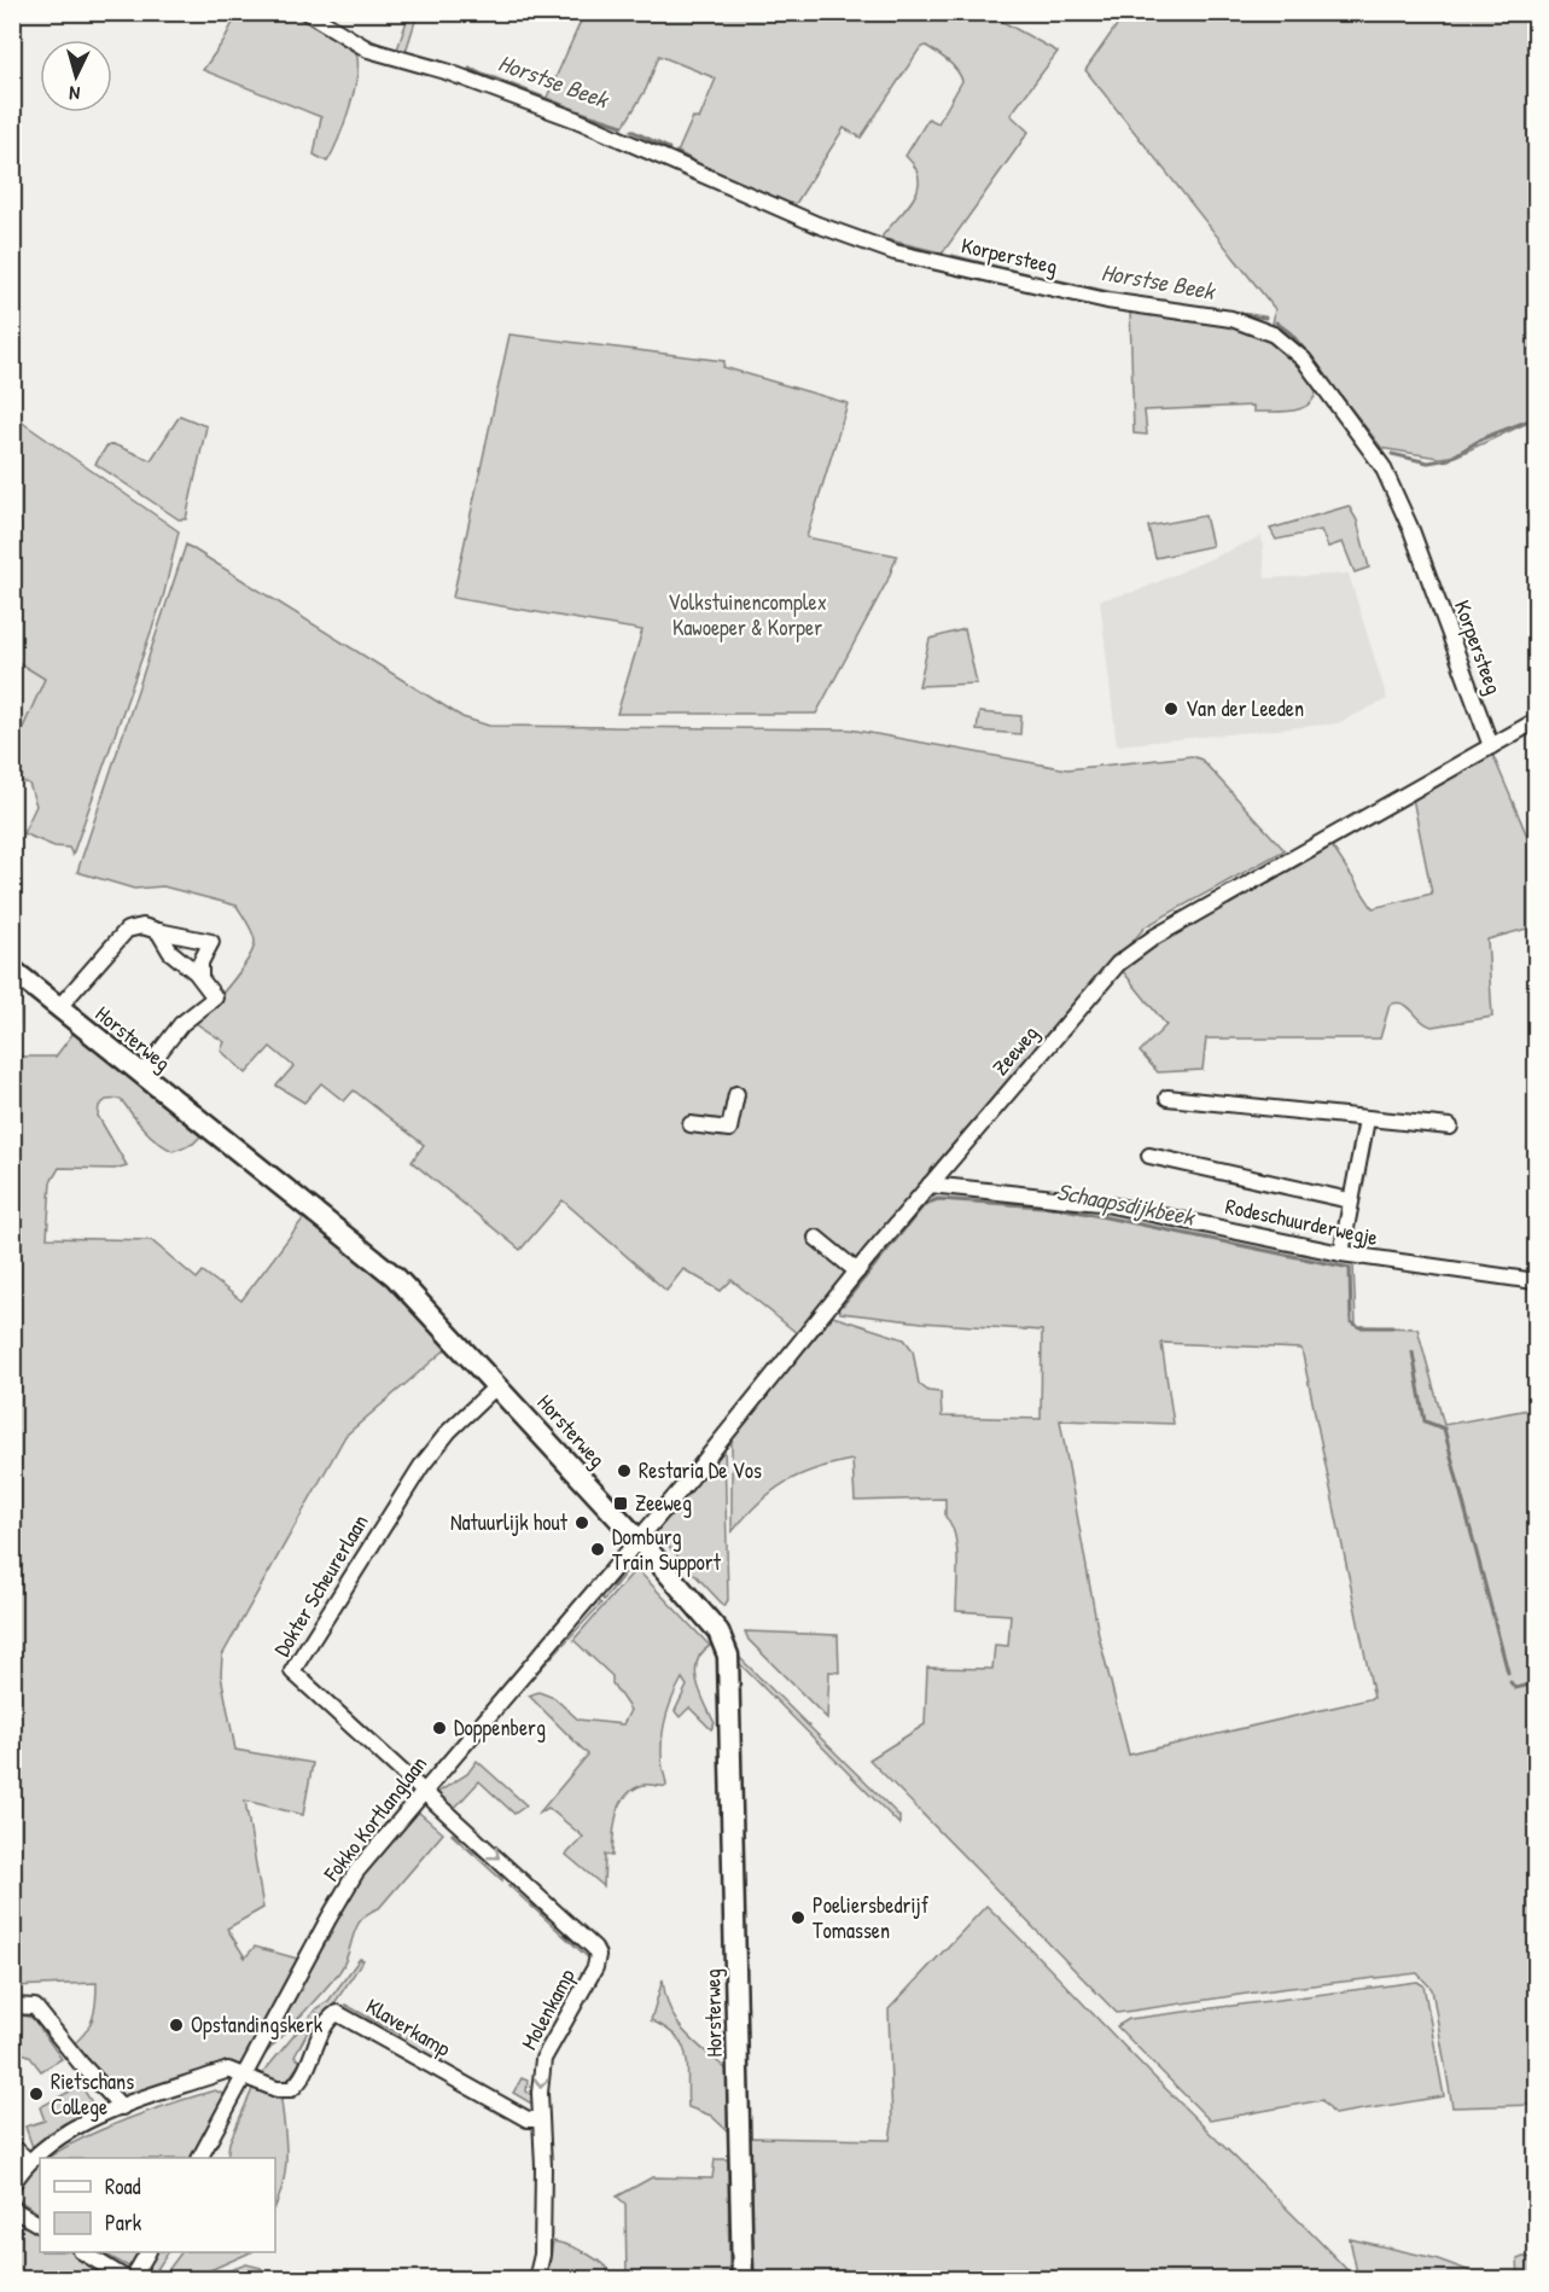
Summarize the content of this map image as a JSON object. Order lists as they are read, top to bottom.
{
  "streets": {
    "main road": ["Horsterweg"],
    "street": [
      "Korpersteeg",
      "Zeeweg",
      "Rodeschuurderwegje",
      "Dokter Scheurerlaan",
      "Fokko Kortlanglaan",
      "Molenkamp",
      "Klaverkamp"
    ]
  },
  "crossings": [
    ["Korpersteeg", "Zeeweg"],
    ["Horsterweg", "Zeeweg"],
    ["Horsterweg", "Dokter Scheurerlaan"],
    ["Horsterweg", "Fokko Kortlanglaan"],
    ["Zeeweg", "Rodeschuurderwegje"],
    ["Zeeweg", "Fokko Kortlanglaan"],
    ["Dokter Scheurerlaan", "Fokko Kortlanglaan"],
    ["Dokter Scheurerlaan", "Molenkamp"],
    ["Fokko Kortlanglaan", "Molenkamp"],
    ["Fokko Kortlanglaan", "Klaverkamp"],
    ["Molenkamp", "Klaverkamp"]
  ],
  "one_way": ["Molenkamp"],
  "water": ["Horstse Beek", "Schaapsdijkbeek"],
  "parks": ["Volkstuinencomplex Kawoeper & Korper"],
  "places": {
    "other": [
      "Van der Leeden",
      "Restaria De Vos",
      "Natuurlijk hout",
      "Domburg Train Support",
      "Doppenberg",
      "Poeliersbedrijf Tomassen",
      "Opstandingskerk",
      "Rietschans College"
    ],
    "transit": ["Zeeweg"]
  },
  "legend": ["Road", "Park"],
  "north": "bottom"
}
